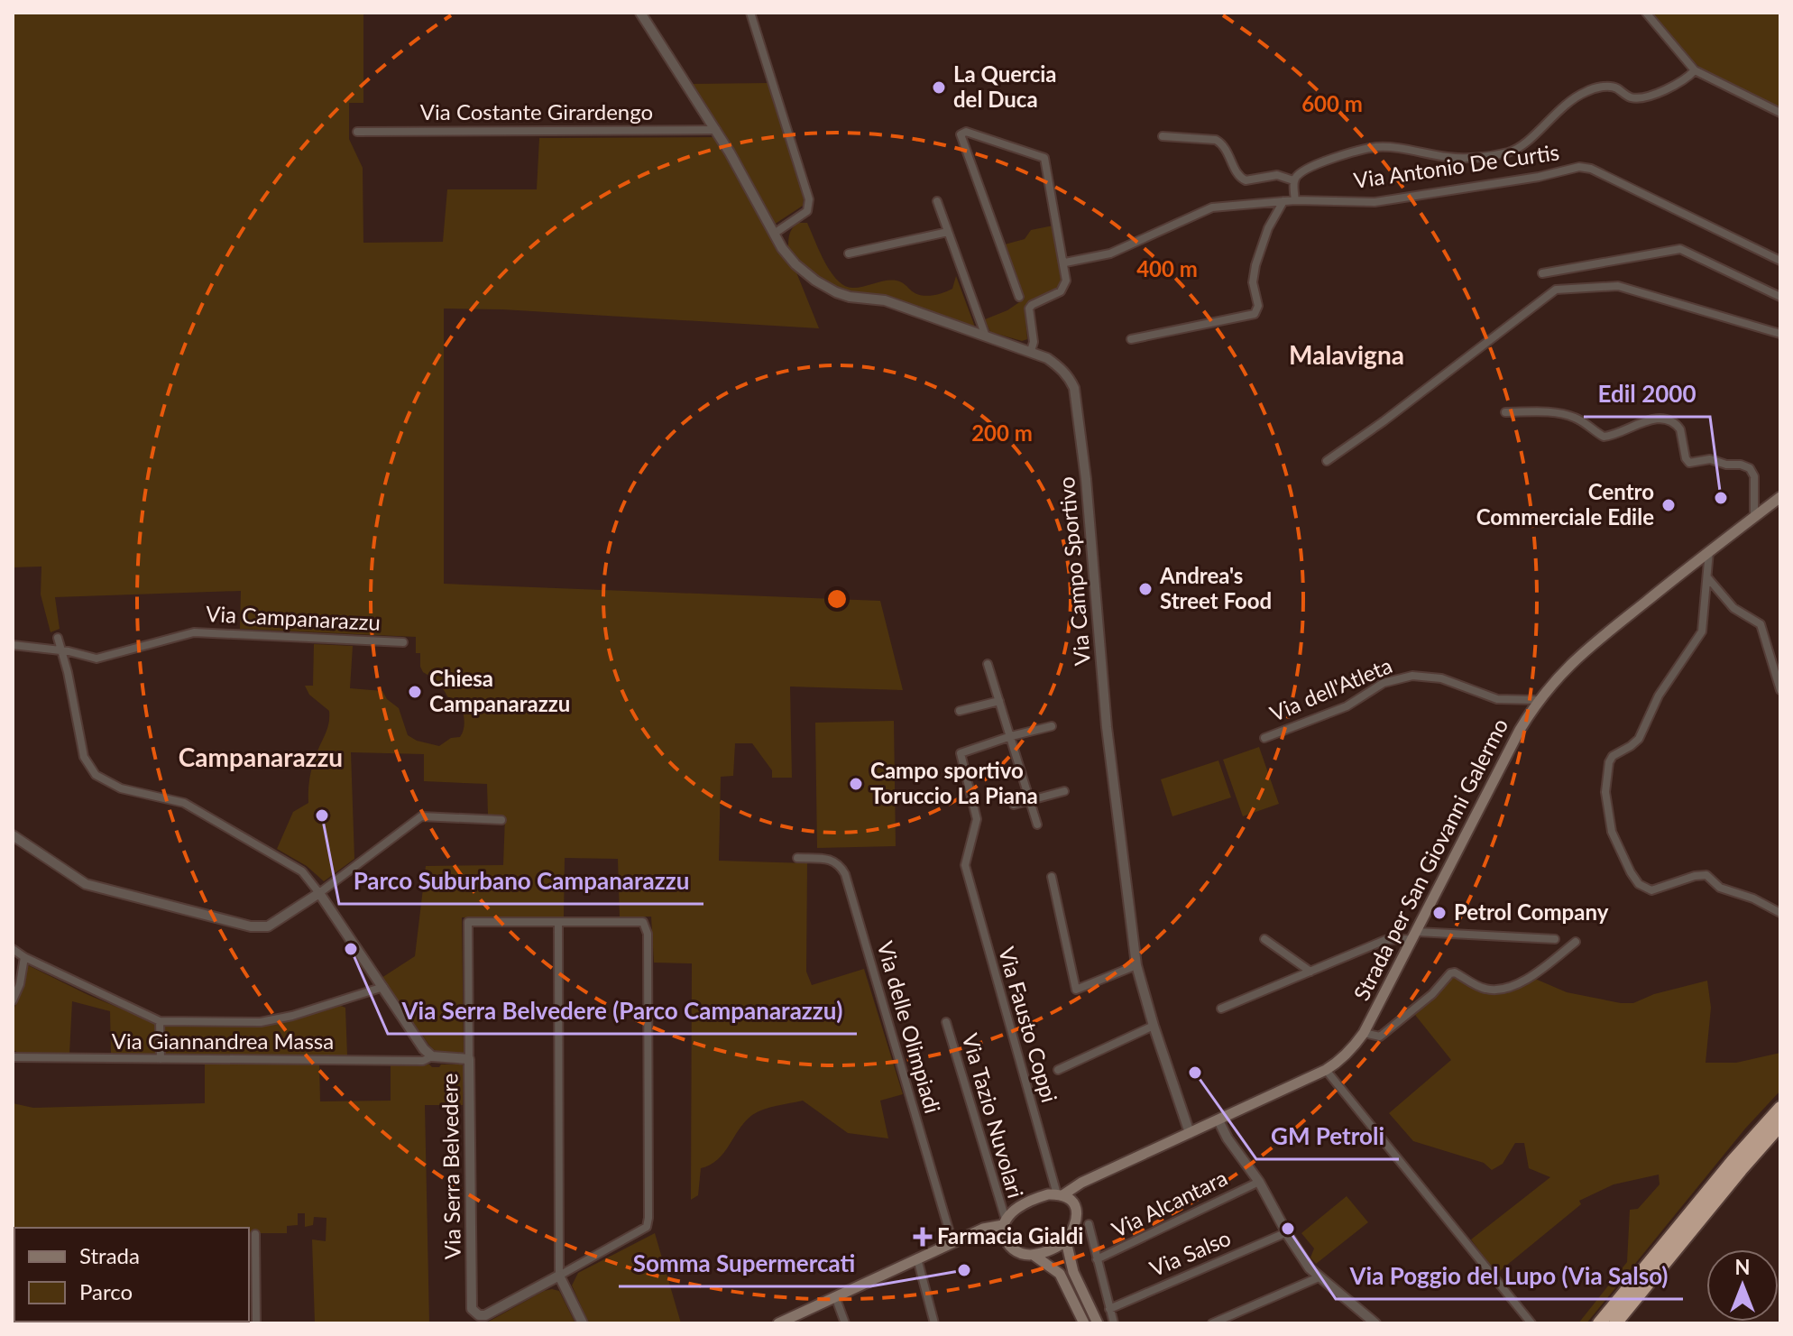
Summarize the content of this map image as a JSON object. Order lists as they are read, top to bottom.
{
  "streets": {
    "main road": ["Strada per San Giovanni Galermo"],
    "street": [
      "Via Costante Girardengo",
      "Via Antonio De Curtis",
      "Via Campo Sportivo",
      "Via Campanarazzu",
      "Via dell'Atleta",
      "Via Fausto Coppi",
      "Via delle Olimpiadi",
      "Via Giannandrea Massa",
      "Via Tazio Nuvolari",
      "Via Serra Belvedere",
      "Via Alcantara",
      "Via Salso"
    ]
  },
  "crossings": [
    ["Via Costante Girardengo", "Via Campo Sportivo"],
    ["Via Campo Sportivo", "Strada per San Giovanni Galermo"],
    ["Via Campanarazzu", "Via Serra Belvedere"],
    ["Via dell'Atleta", "Strada per San Giovanni Galermo"],
    ["Strada per San Giovanni Galermo", "Via Fausto Coppi"],
    ["Strada per San Giovanni Galermo", "Via Tazio Nuvolari"],
    ["Via Fausto Coppi", "Via Tazio Nuvolari"],
    ["Via Giannandrea Massa", "Via Serra Belvedere"]
  ],
  "districts": ["Malavigna", "Campanarazzu"],
  "places": {
    "other": [
      "La Quercia del Duca",
      "Edil 2000",
      "Centro Commerciale Edile",
      "Andrea's Street Food",
      "Chiesa Campanarazzu",
      "Campo sportivo Toruccio La Piana",
      "Parco Suburbano Campanarazzu",
      "Petrol Company",
      "Via Serra Belvedere (Parco Campanarazzu)",
      "GM Petroli",
      "Via Poggio del Lupo (Via Salso)",
      "Somma Supermercati"
    ],
    "health": ["Farmacia Gialdi"]
  },
  "legend": ["Strada", "Parco"],
  "north": "top",
  "rings": ["600 m", "400 m", "200 m"]
}
